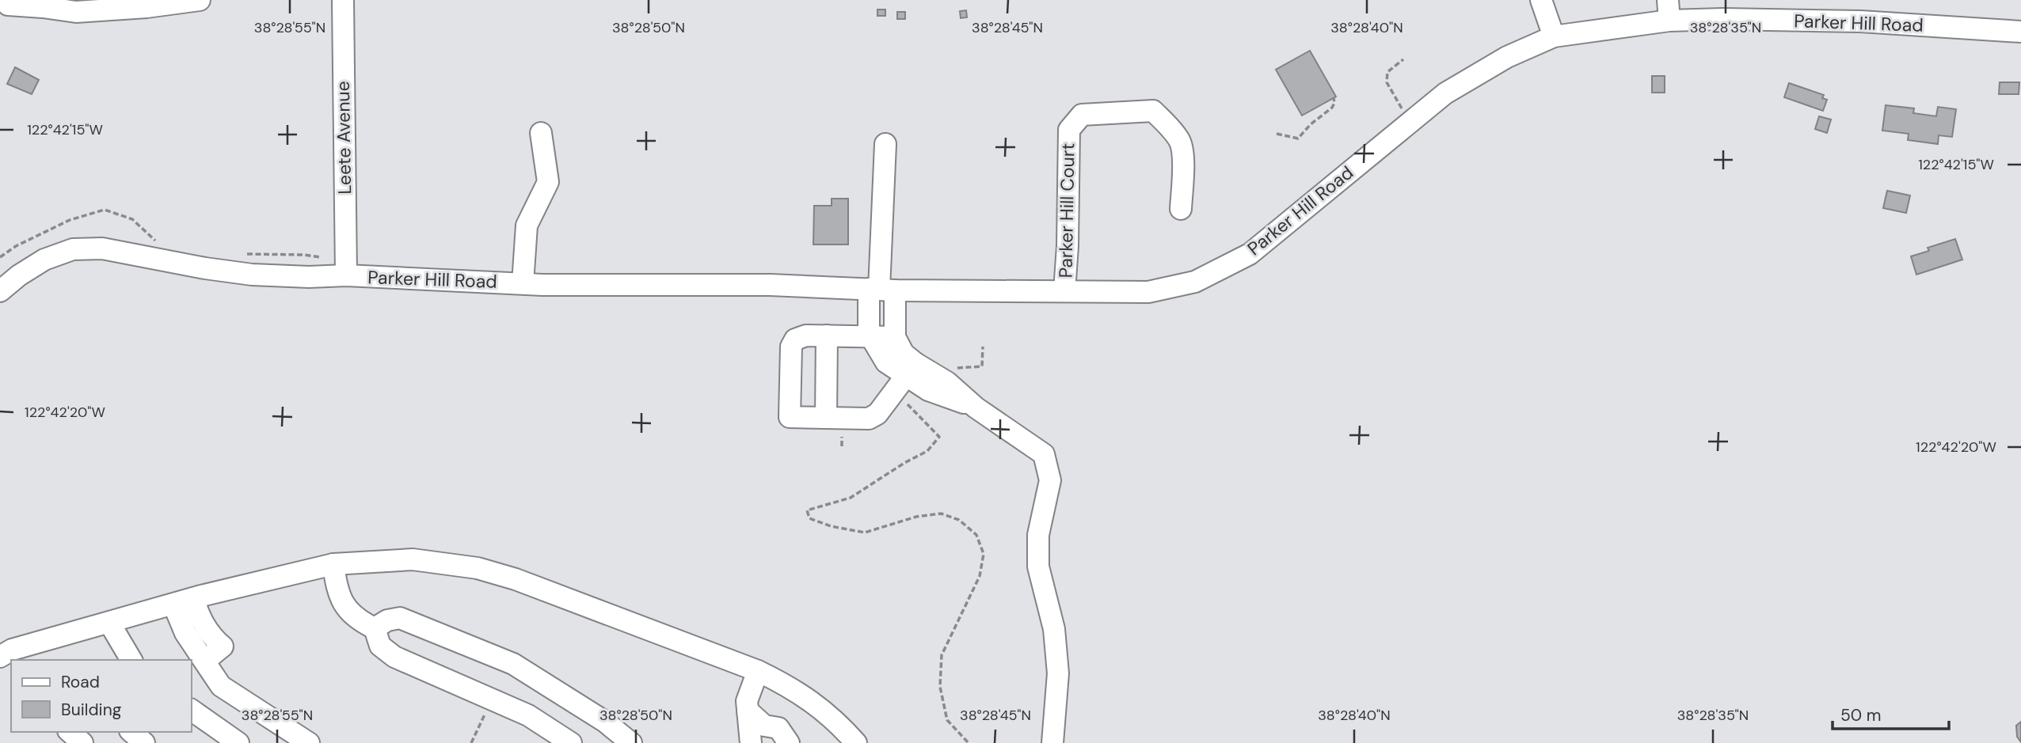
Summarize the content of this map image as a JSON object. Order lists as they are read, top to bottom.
{
  "streets": {
    "street": ["Parker Hill Road", "Leete Avenue", "Parker Hill Court"]
  },
  "crossings": [
    ["Parker Hill Road", "Leete Avenue"],
    ["Parker Hill Road", "Parker Hill Court"]
  ],
  "legend": ["Road", "Building"],
  "scale_bar": "50 m",
  "coordinates": [
    "38°28'55\"N",
    "38°28'50\"N",
    "38°28'45\"N",
    "38°28'40\"N",
    "38°28'35\"N",
    "122°42'15\"W",
    "122°42'20\"W"
  ]
}
